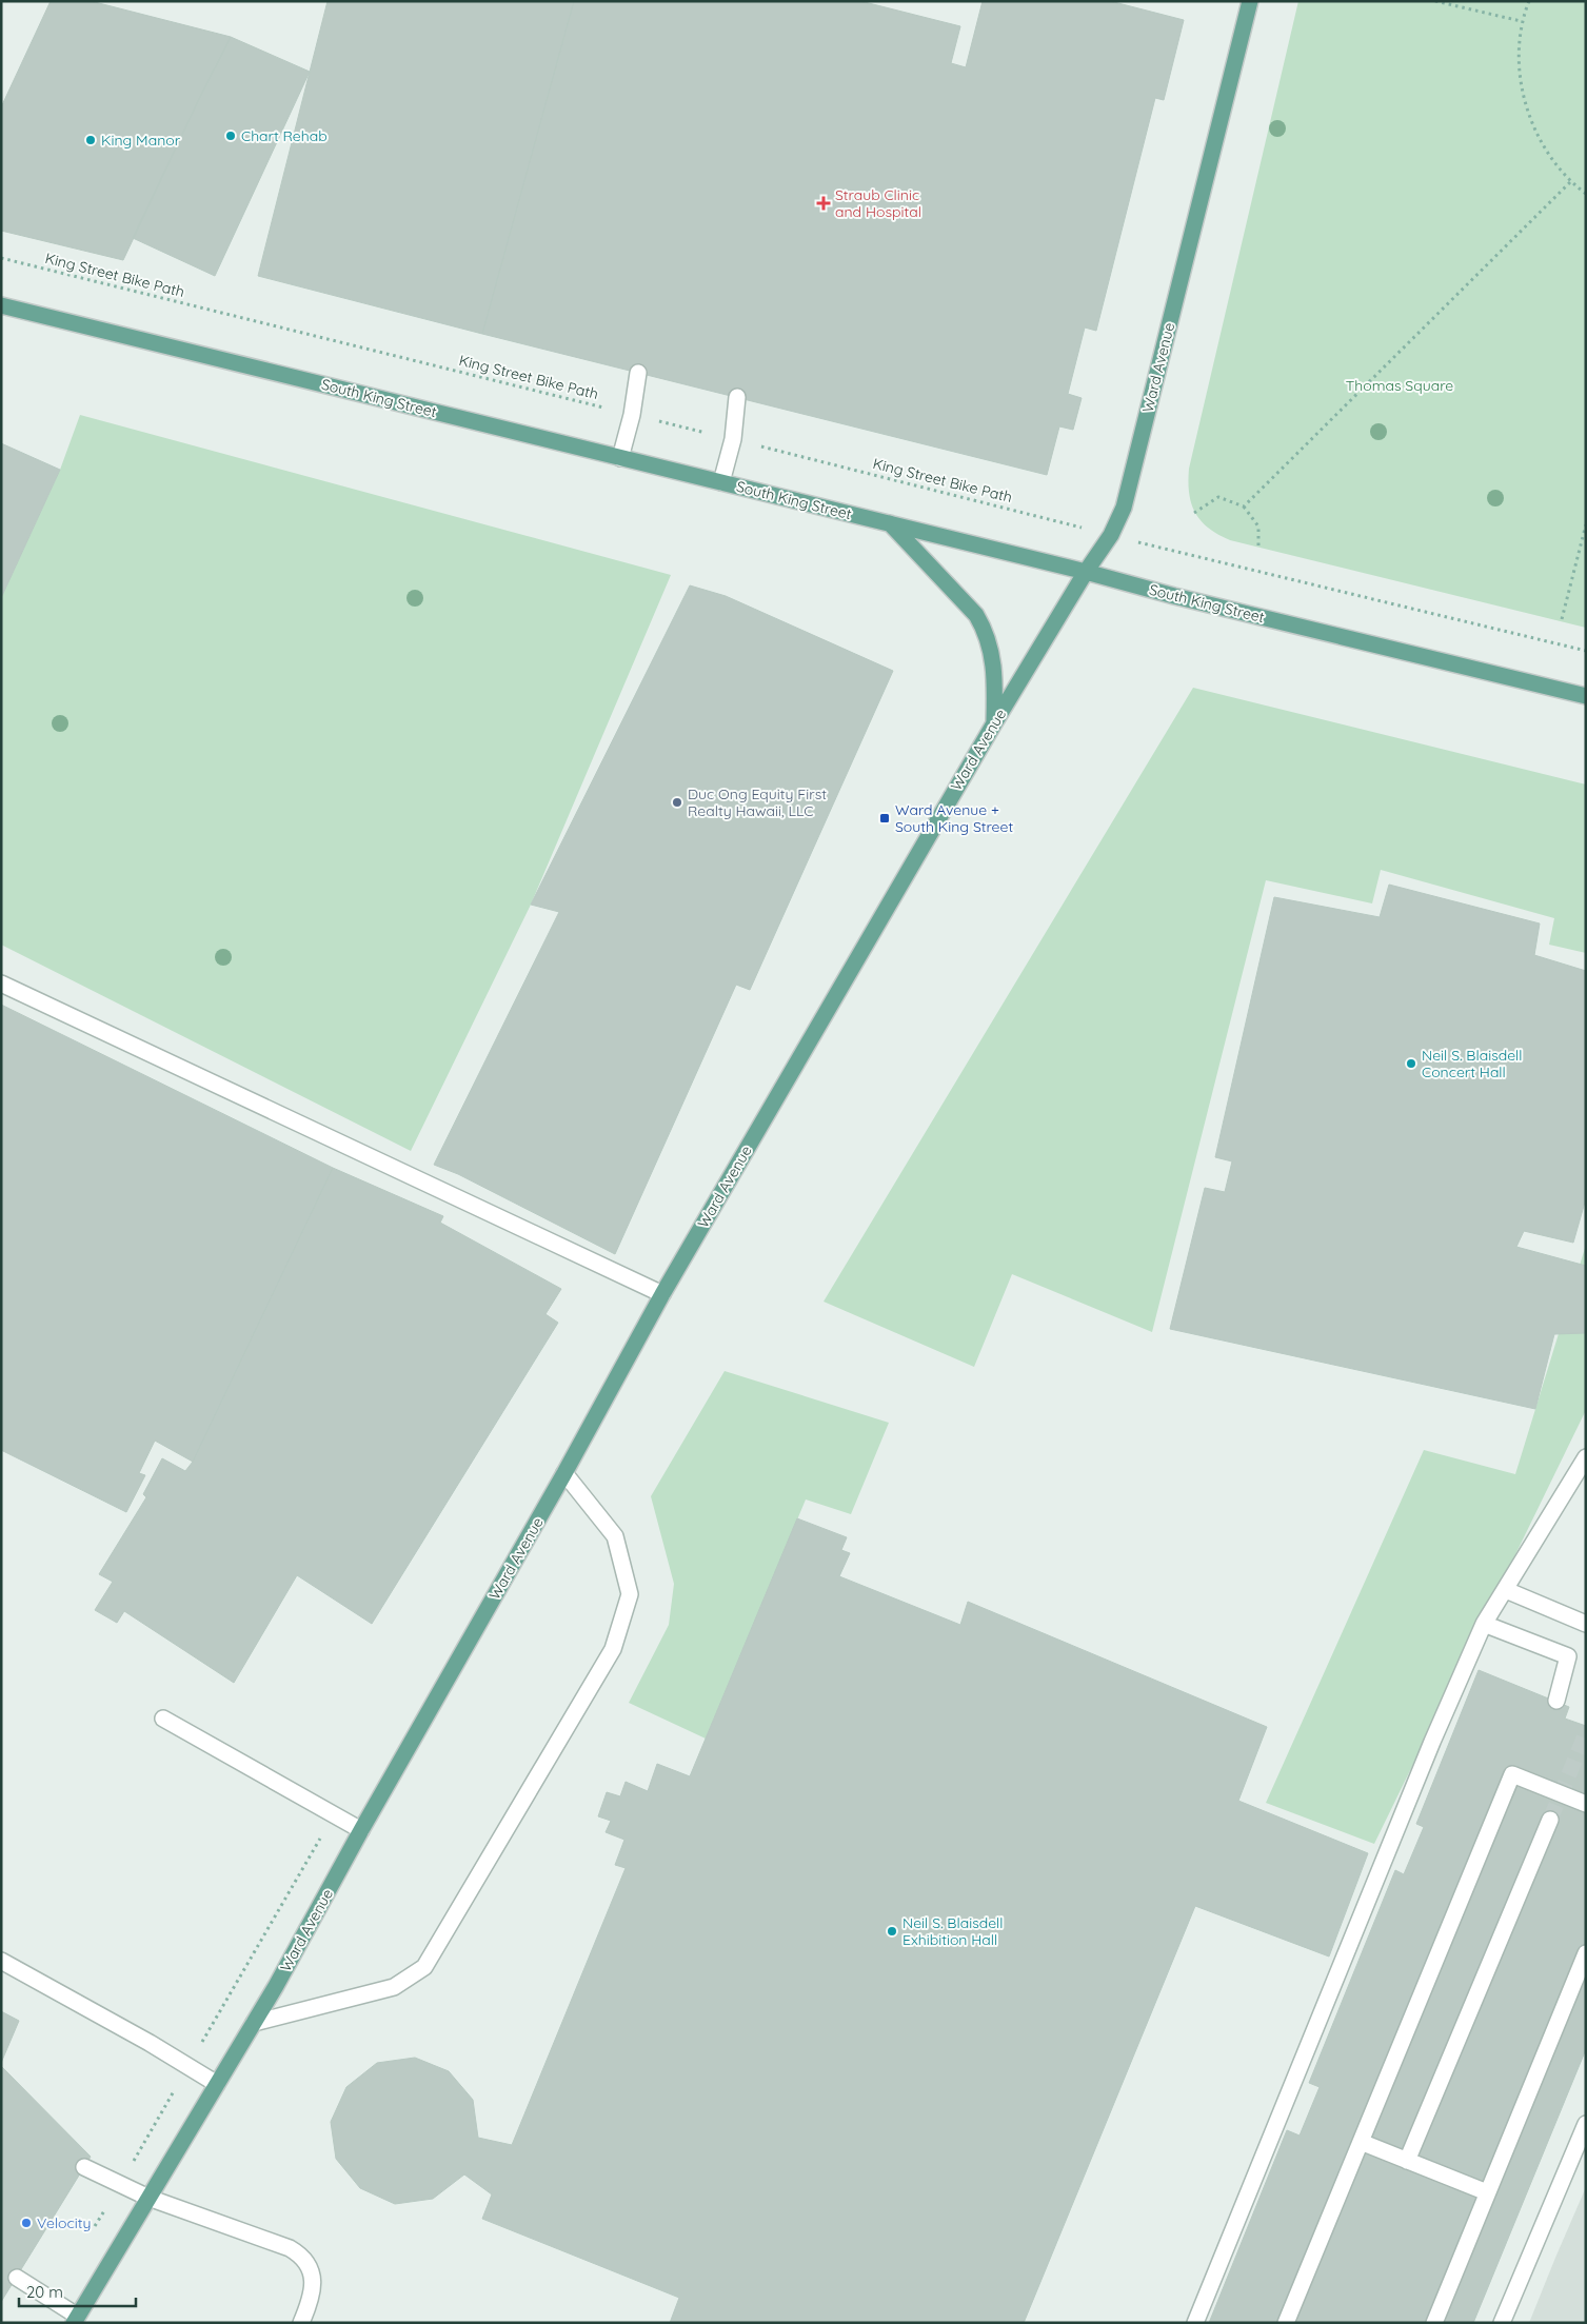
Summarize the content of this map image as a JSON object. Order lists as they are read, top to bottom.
{
  "streets": {
    "main road": ["Ward Avenue", "South King Street"],
    "path": ["King Street Bike Path"]
  },
  "crossings": [
    ["King Street Bike Path", "Ward Avenue"],
    ["Ward Avenue", "South King Street"]
  ],
  "parks": ["Thomas Square"],
  "places": {
    "other": [
      "Chart Rehab",
      "King Manor",
      "Duc Ong Equity First Realty Hawaii, LLC",
      "Neil S. Blaisdell Concert Hall",
      "Neil S. Blaisdell Exhibition Hall",
      "Velocity"
    ],
    "health": ["Straub Clinic and Hospital"],
    "transit": ["Ward Avenue + South King Street"]
  },
  "scale_bar": "20 m"
}
